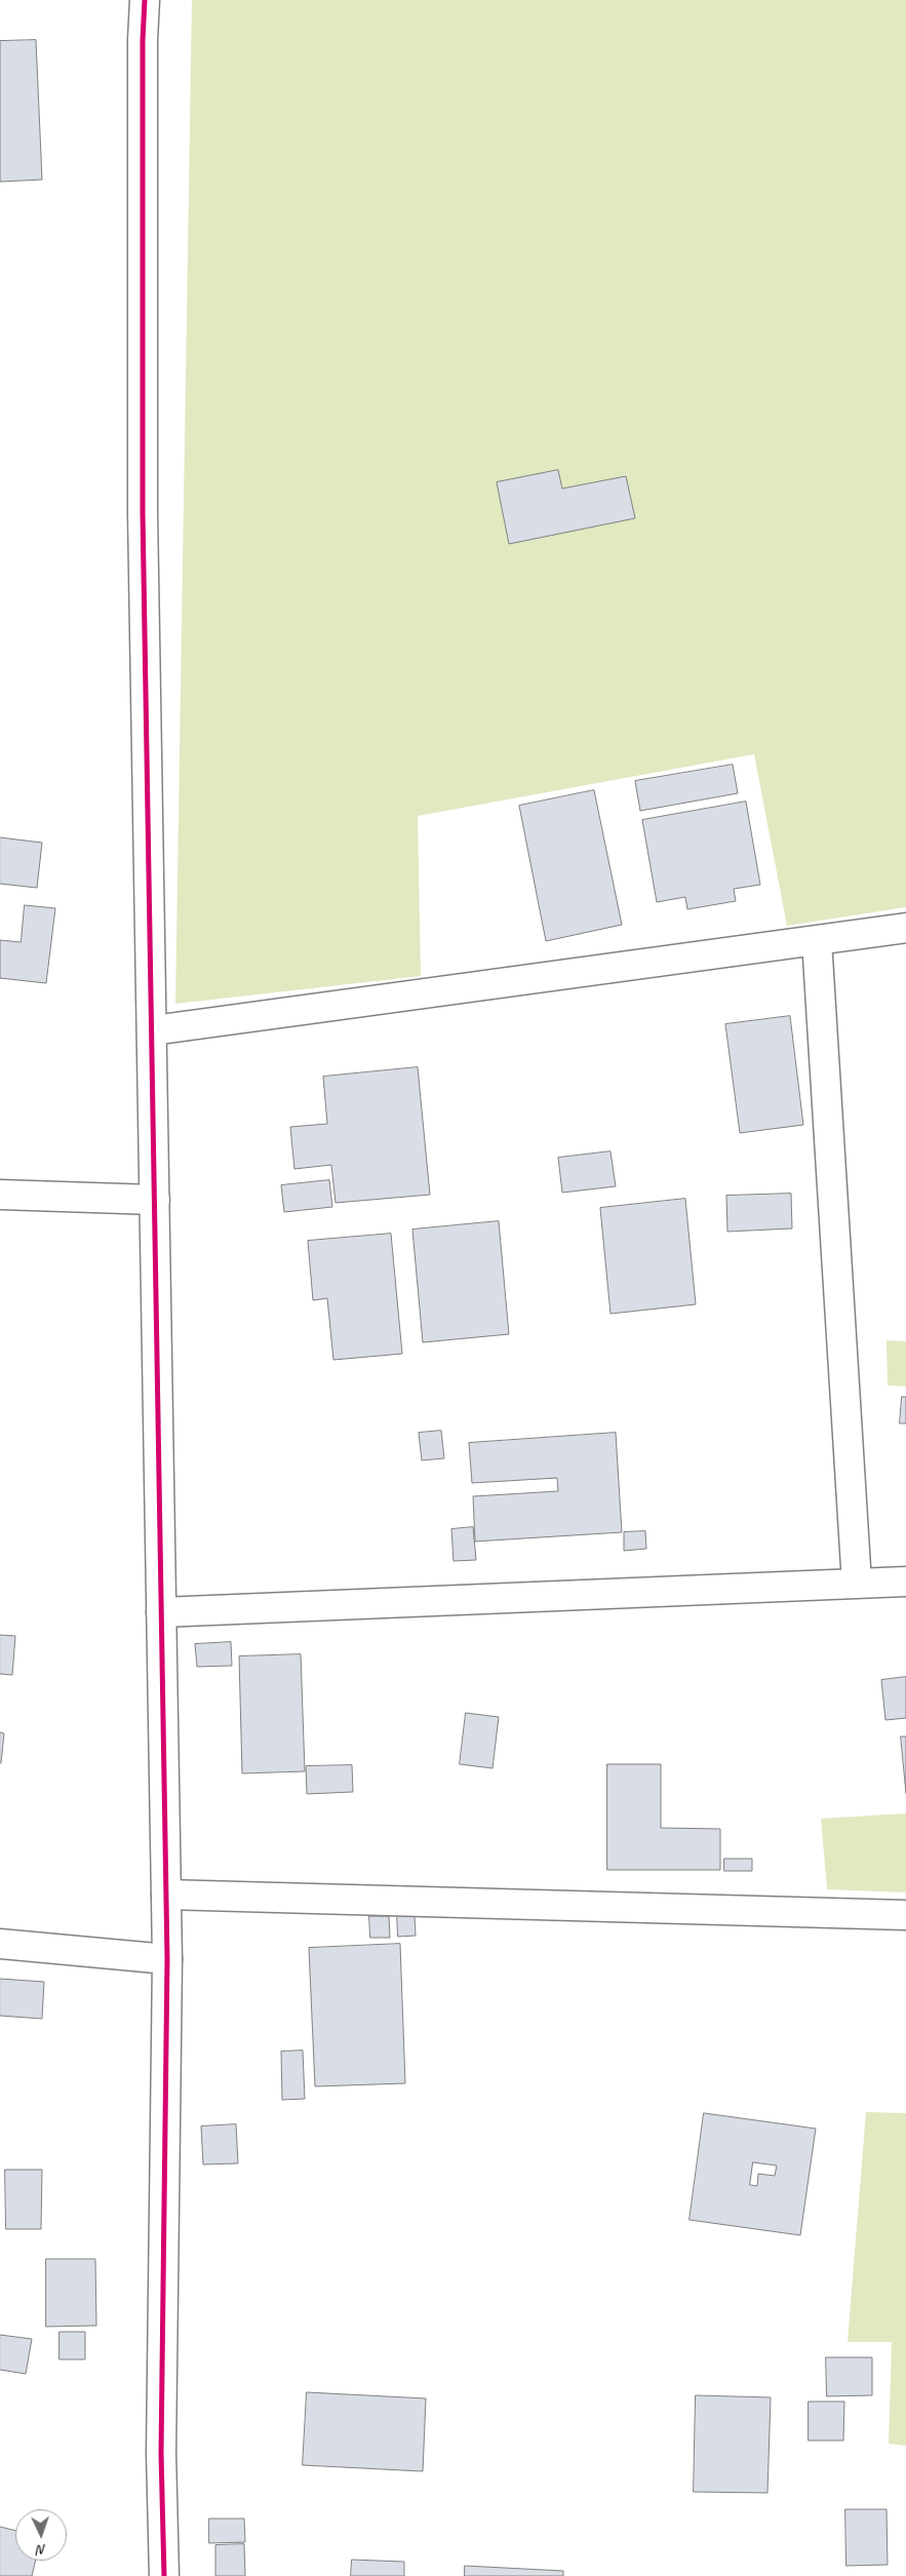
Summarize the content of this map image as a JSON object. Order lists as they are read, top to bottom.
{
  "north": "bottom"
}
